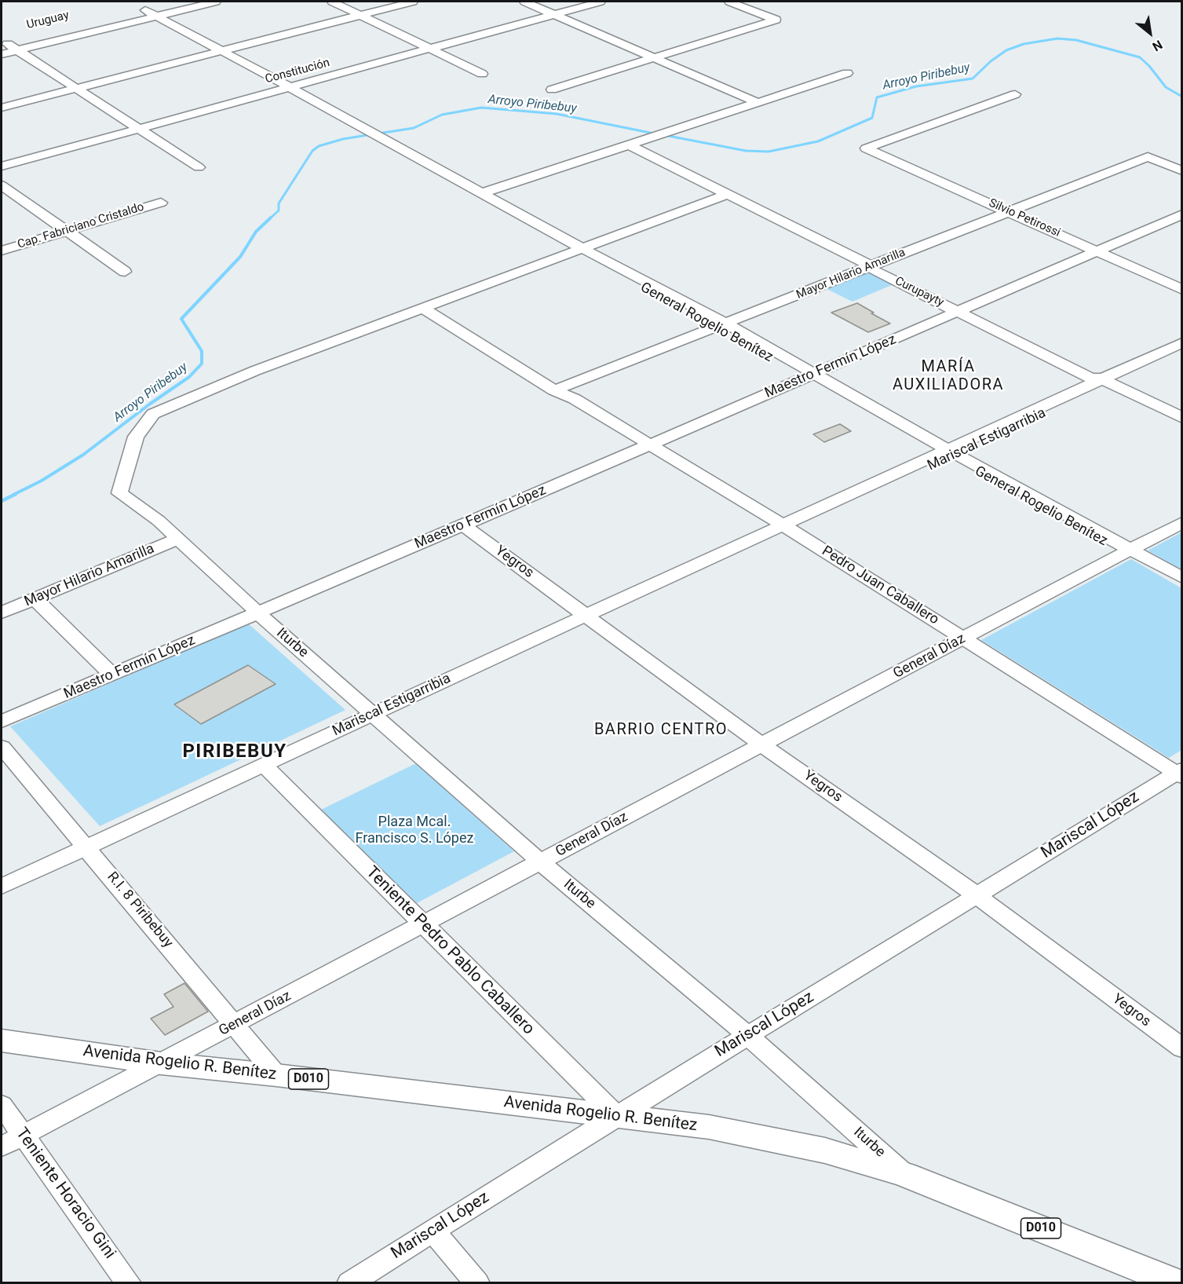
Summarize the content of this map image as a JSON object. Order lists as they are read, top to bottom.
{
  "streets": {
    "main road": ["Avenida Rogelio R. Benítez", "D010"],
    "street": [
      "Uruguay",
      "Constitución",
      "Silvio Petirossi",
      "Cap. Fabriciano Cristaldo",
      "Mayor Hilario Amarilla",
      "Curupayty",
      "General Rogelio Benítez",
      "Maestro Fermín López",
      "Mariscal Estigarribia",
      "Yegros",
      "Pedro Juan Caballero",
      "Iturbe",
      "General Díaz",
      "Mariscal López",
      "R.I. 8 Piribebuy",
      "Teniente Pedro Pablo Caballero",
      "Teniente Horacio Gini"
    ]
  },
  "crossings": [
    ["Uruguay", "General Rogelio Benítez"],
    ["Constitución", "General Rogelio Benítez"],
    ["Silvio Petirossi", "Mayor Hilario Amarilla"],
    ["Silvio Petirossi", "Maestro Fermín López"],
    ["Mayor Hilario Amarilla", "Curupayty"],
    ["Mayor Hilario Amarilla", "General Rogelio Benítez"],
    ["Mayor Hilario Amarilla", "Pedro Juan Caballero"],
    ["Mayor Hilario Amarilla", "Iturbe"],
    ["Curupayty", "Maestro Fermín López"],
    ["Curupayty", "Mariscal Estigarribia"],
    ["General Rogelio Benítez", "Maestro Fermín López"],
    ["General Rogelio Benítez", "Mariscal Estigarribia"],
    ["General Rogelio Benítez", "General Díaz"],
    ["Maestro Fermín López", "Yegros"],
    ["Maestro Fermín López", "Pedro Juan Caballero"],
    ["Maestro Fermín López", "Iturbe"],
    ["Mariscal Estigarribia", "Yegros"],
    ["Mariscal Estigarribia", "Pedro Juan Caballero"],
    ["Mariscal Estigarribia", "Iturbe"],
    ["Mariscal Estigarribia", "R.I. 8 Piribebuy"],
    ["Mariscal Estigarribia", "Teniente Pedro Pablo Caballero"],
    ["Yegros", "General Díaz"],
    ["Yegros", "Mariscal López"],
    ["Pedro Juan Caballero", "Iturbe"],
    ["Pedro Juan Caballero", "General Díaz"],
    ["Pedro Juan Caballero", "Mariscal López"],
    ["Iturbe", "General Díaz"],
    ["Iturbe", "Mariscal López"],
    ["Iturbe", "Avenida Rogelio R. Benítez"],
    ["General Díaz", "R.I. 8 Piribebuy"],
    ["General Díaz", "Teniente Pedro Pablo Caballero"],
    ["General Díaz", "Avenida Rogelio R. Benítez"],
    ["General Díaz", "Teniente Horacio Gini"],
    ["Mariscal López", "Teniente Pedro Pablo Caballero"],
    ["Mariscal López", "Avenida Rogelio R. Benítez"],
    ["R.I. 8 Piribebuy", "Avenida Rogelio R. Benítez"],
    ["Teniente Pedro Pablo Caballero", "Avenida Rogelio R. Benítez"]
  ],
  "districts": ["MARÍA AUXILIADORA", "BARRIO CENTRO", "PIRIBEBUY"],
  "water": ["Arroyo Piribebuy"],
  "parks": ["Plaza Mcal. Francisco S. López"],
  "north": "bottom right"
}
